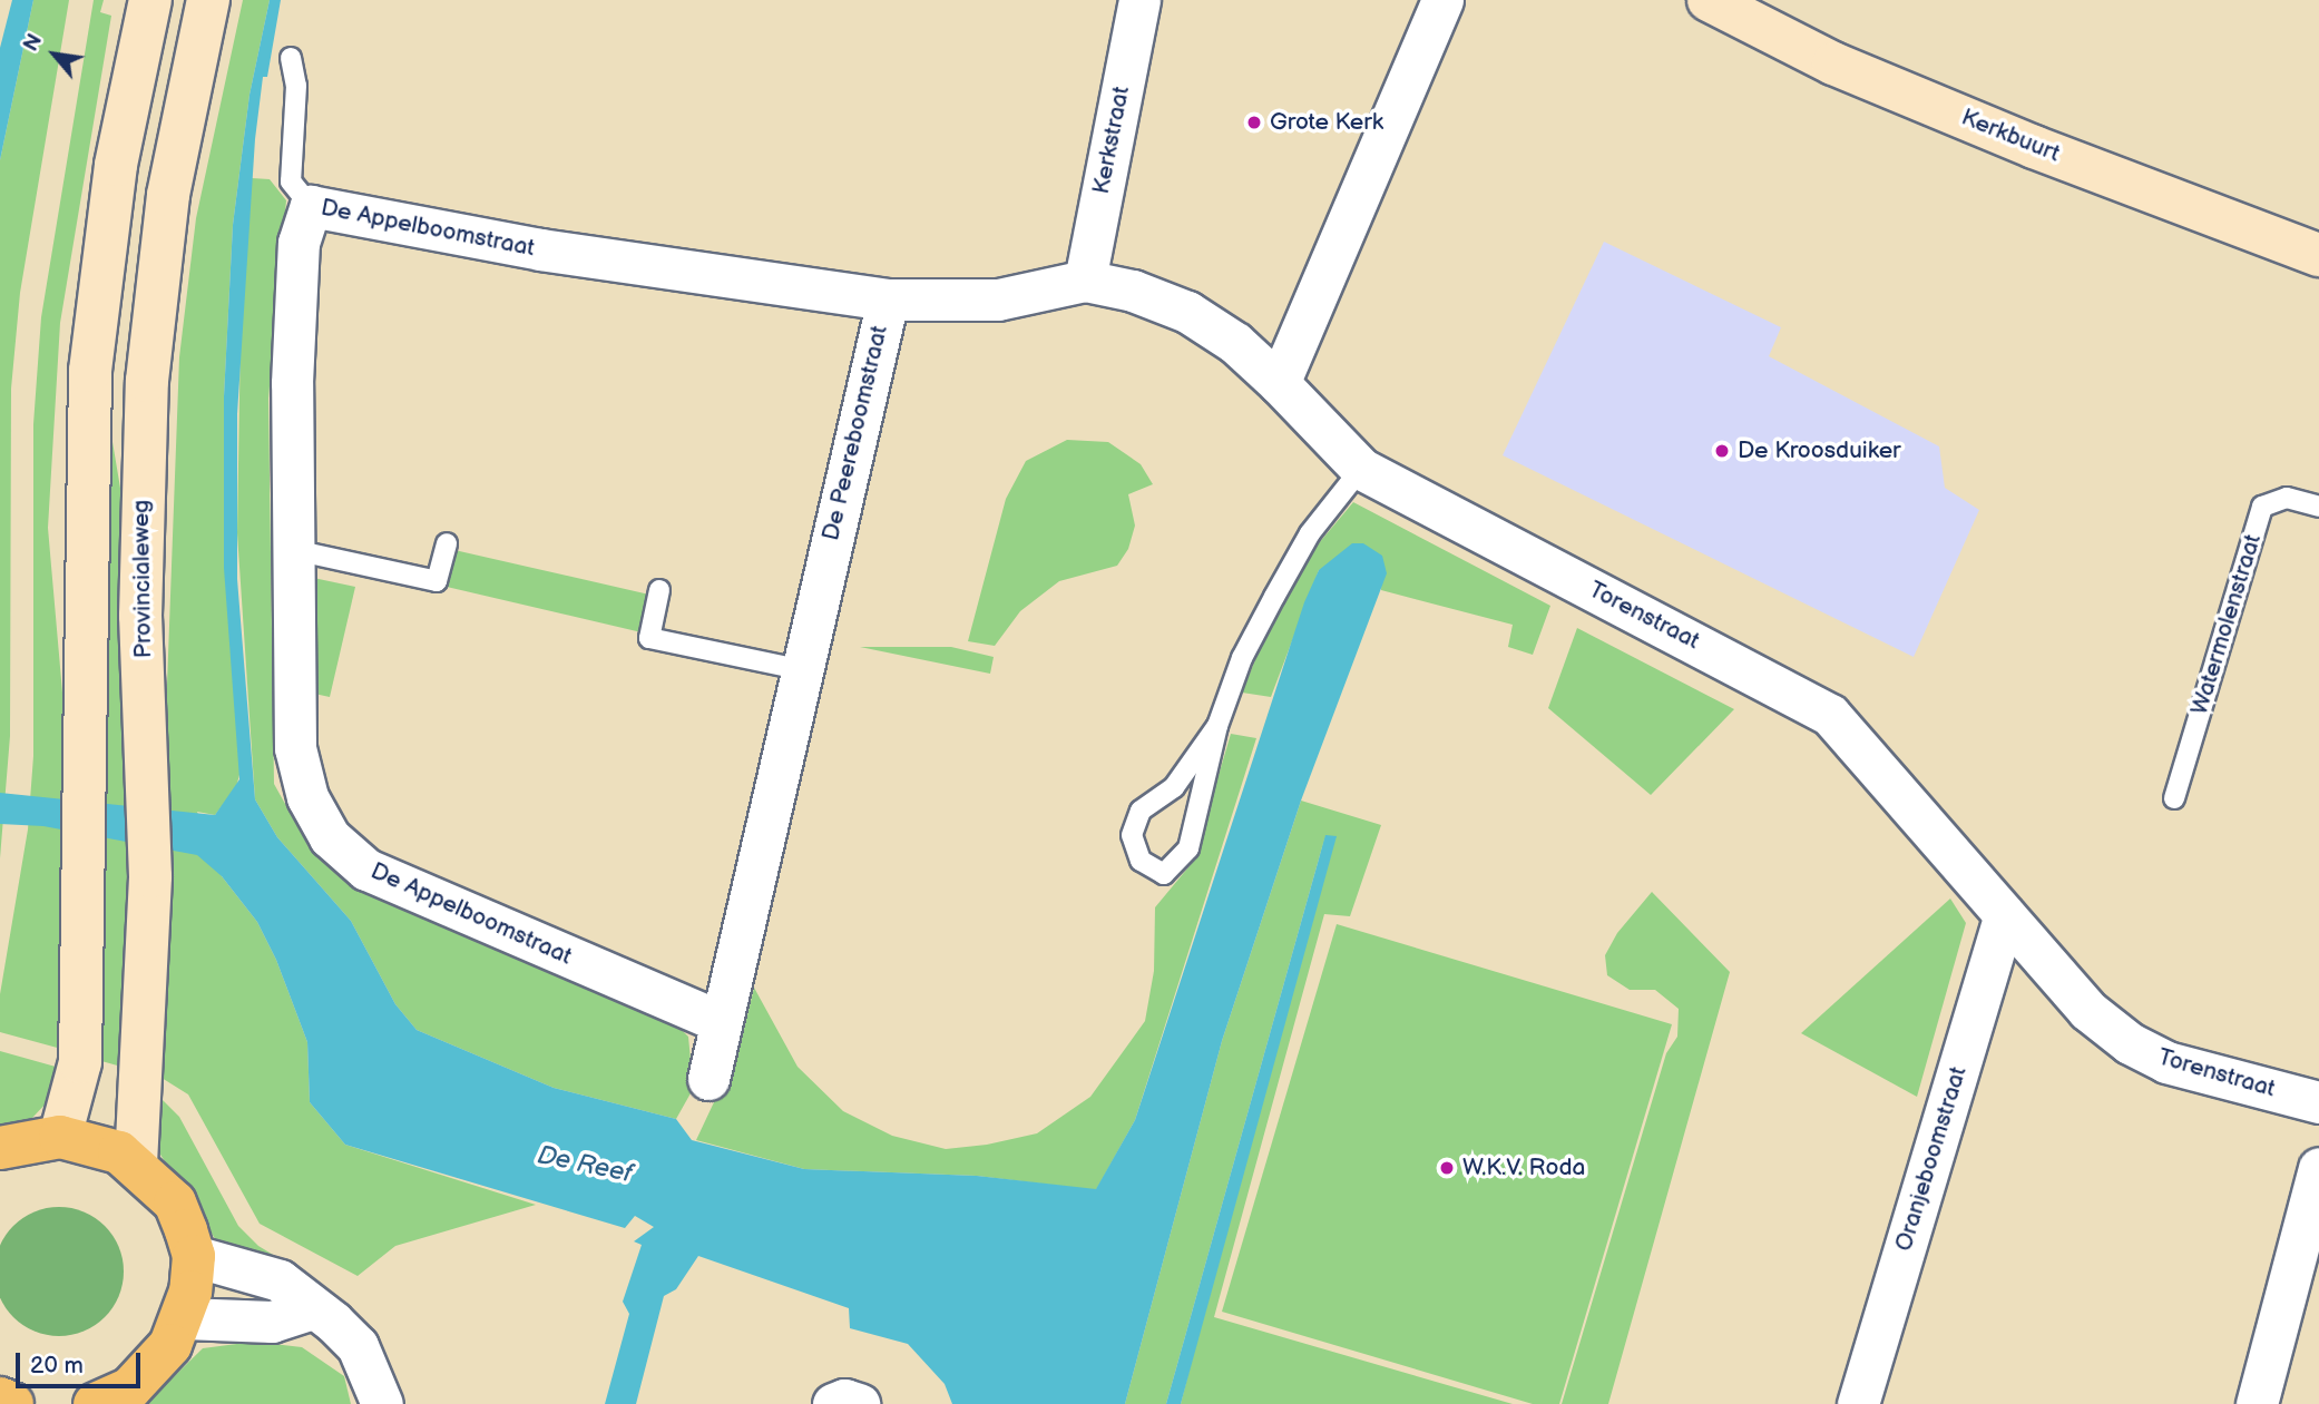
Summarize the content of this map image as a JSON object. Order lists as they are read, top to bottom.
{
  "streets": {
    "main road": ["Kerkbuurt", "Provincialeweg"],
    "street": [
      "Kerkstraat",
      "De Appelboomstraat",
      "De Peereboomstraat",
      "Torenstraat",
      "Oranjeboomstraat"
    ],
    "lane": ["Watermolenstraat"]
  },
  "crossings": [
    ["Kerkstraat", "De Peereboomstraat"],
    ["Kerkstraat", "Torenstraat"],
    ["De Appelboomstraat", "De Peereboomstraat"],
    ["De Peereboomstraat", "Torenstraat"],
    ["Torenstraat", "Oranjeboomstraat"]
  ],
  "water": ["De Reef"],
  "places": ["Grote Kerk", "De Kroosduiker", "W.K.V. Roda"],
  "scale_bar": "20 m",
  "north": "top left"
}
